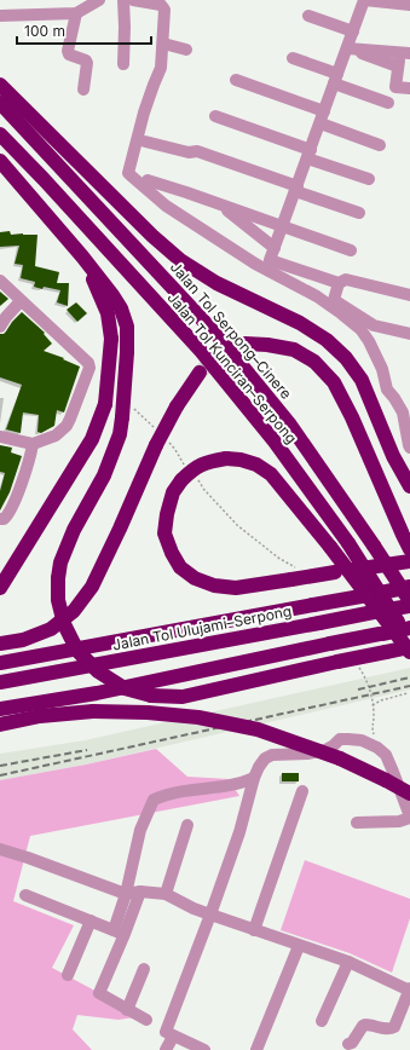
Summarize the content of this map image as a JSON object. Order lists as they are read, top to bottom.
{
  "streets": {
    "highway": ["Jalan Tol Serpong–Cinere", "Jalan Tol Kunciran–Serpong", "Jalan Tol Ulujami–Serpong"]
  },
  "scale_bar": "100 m"
}
